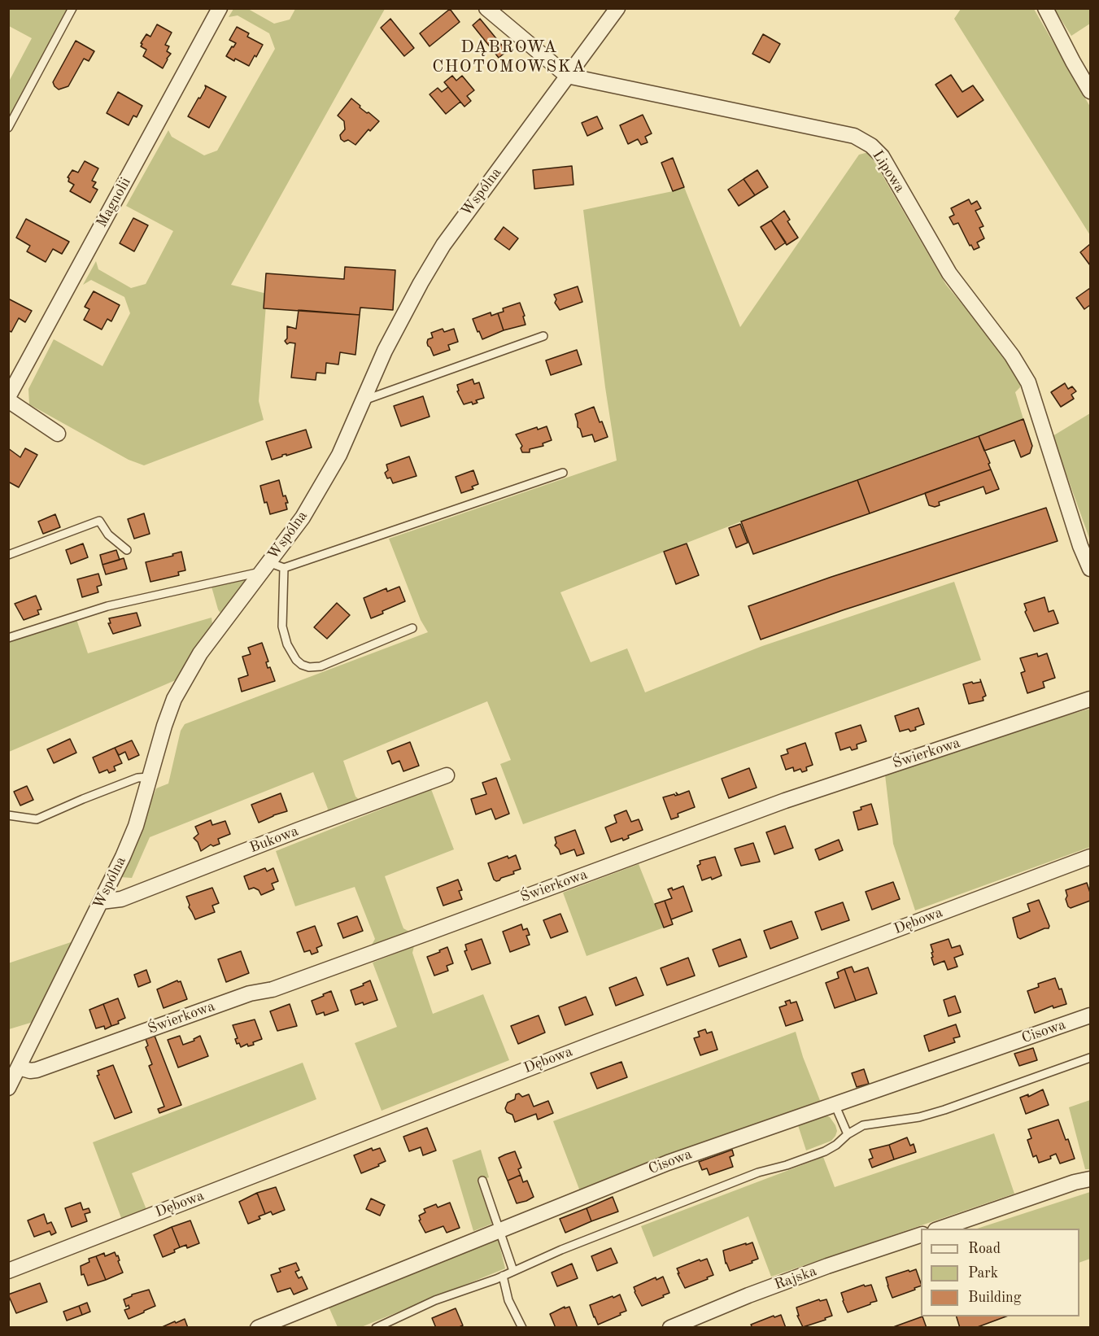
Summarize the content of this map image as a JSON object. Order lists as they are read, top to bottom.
{
  "streets": {
    "street": [
      "Lipowa",
      "Wspólna",
      "Magnolii",
      "Świerkowa",
      "Bukowa",
      "Dębowa",
      "Cisowa",
      "Rajska"
    ]
  },
  "crossings": [
    ["Lipowa", "Wspólna"],
    ["Wspólna", "Świerkowa"],
    ["Wspólna", "Bukowa"]
  ],
  "districts": ["DĄBROWA CHOTOMOWSKA"],
  "legend": ["Road", "Park", "Building"]
}
